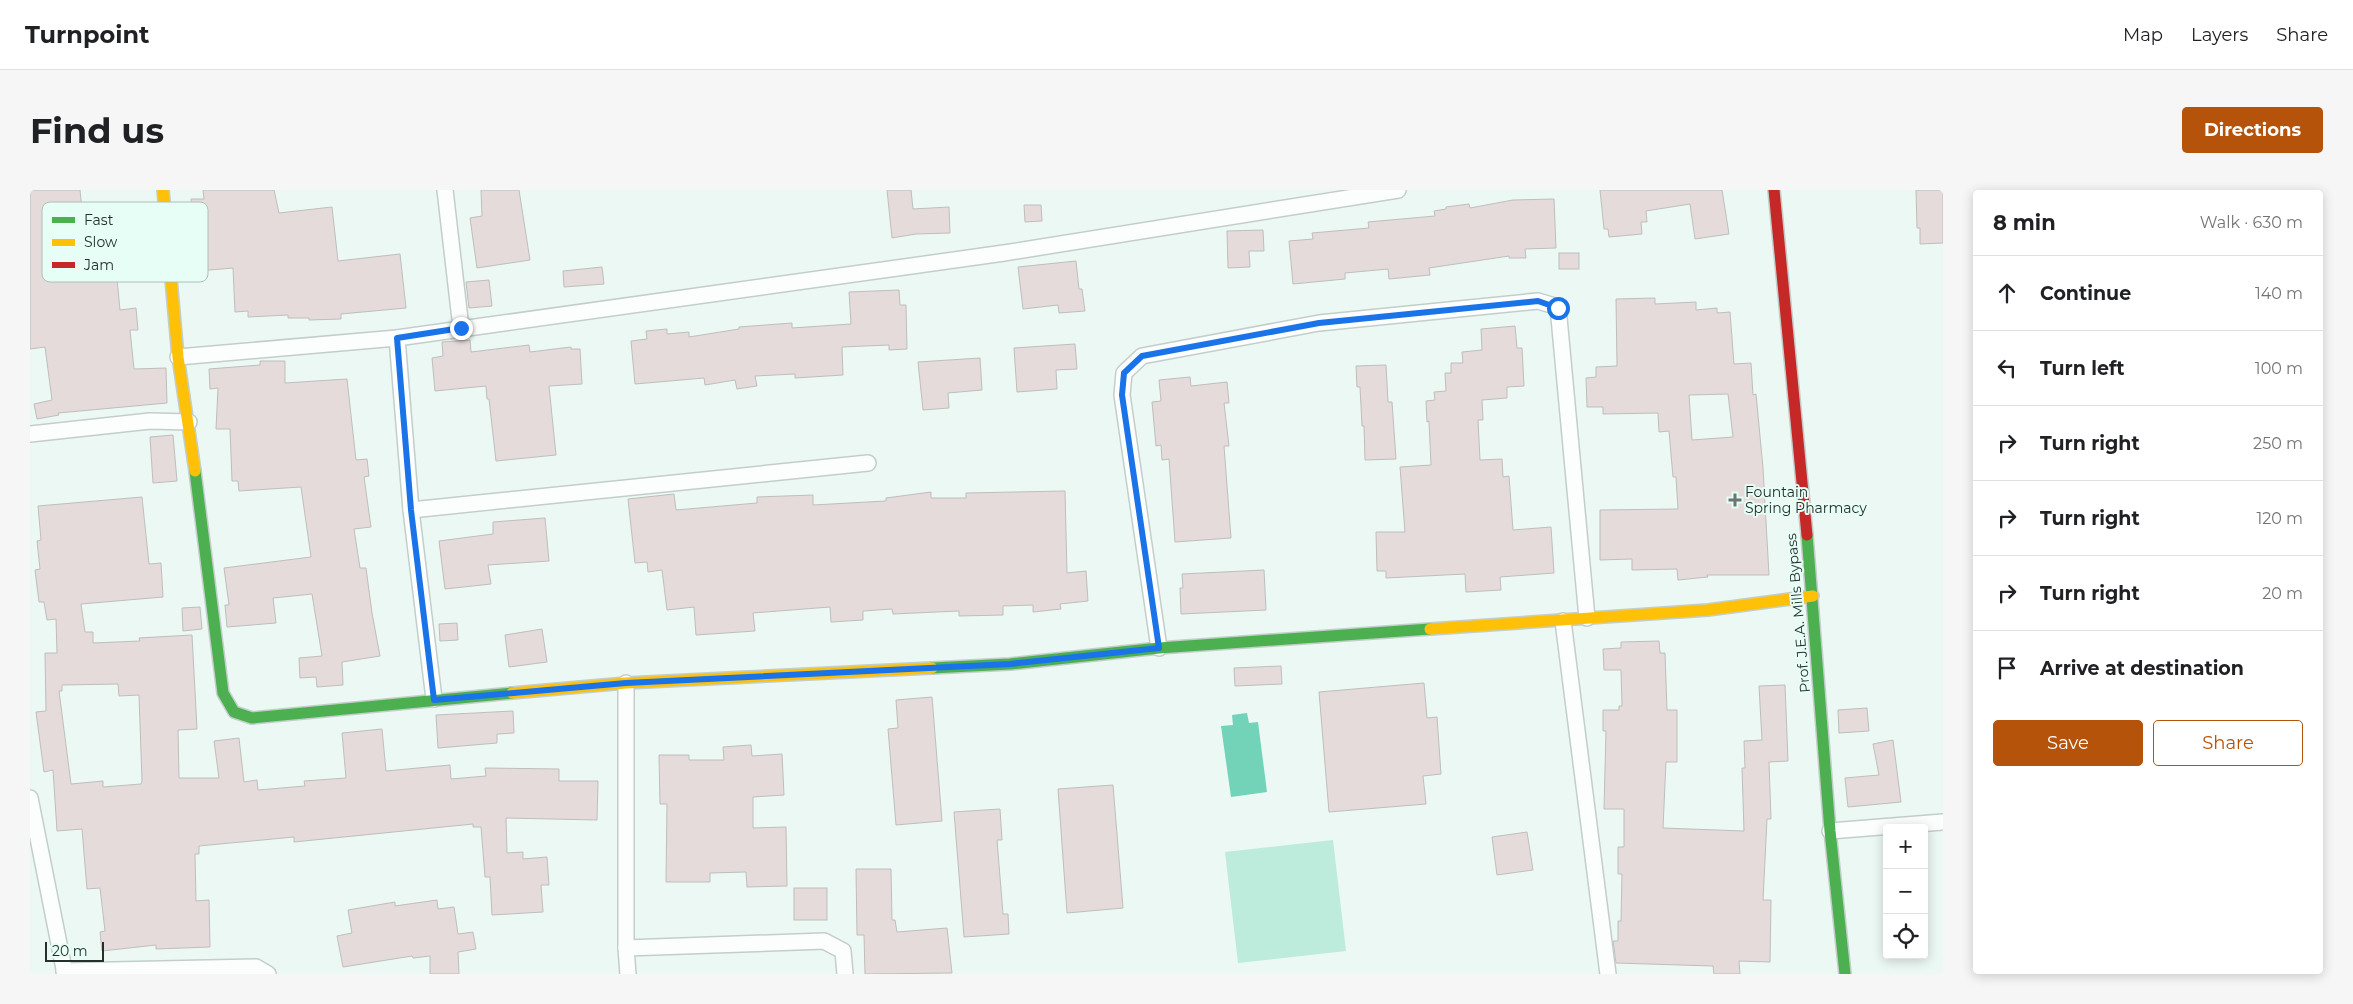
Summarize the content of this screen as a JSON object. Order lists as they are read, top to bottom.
{
  "streets": {
    "street": ["Prof. J.E.A. Mills Bypass"]
  },
  "places": {
    "health": ["Fountain Spring Pharmacy"]
  },
  "legend": ["Fast", "Slow", "Jam"],
  "scale_bar": "20 m",
  "page": {
    "header": "Turnpoint",
    "nav": ["Map", "Layers", "Share"],
    "buttons": [
      "Directions",
      ["Save", "Share"]
    ],
    "title": "Find us",
    "heading": ["8 min", "Walk · 630 m"],
    "list": [
      ["Continue", "140 m"],
      ["Turn left", "100 m"],
      ["Turn right", "250 m"],
      ["Turn right", "120 m"],
      ["Turn right", "20 m"],
      "Arrive at destination"
    ],
    "map_buttons": ["+", "−"],
    "scale": "20 m"
  }
}
